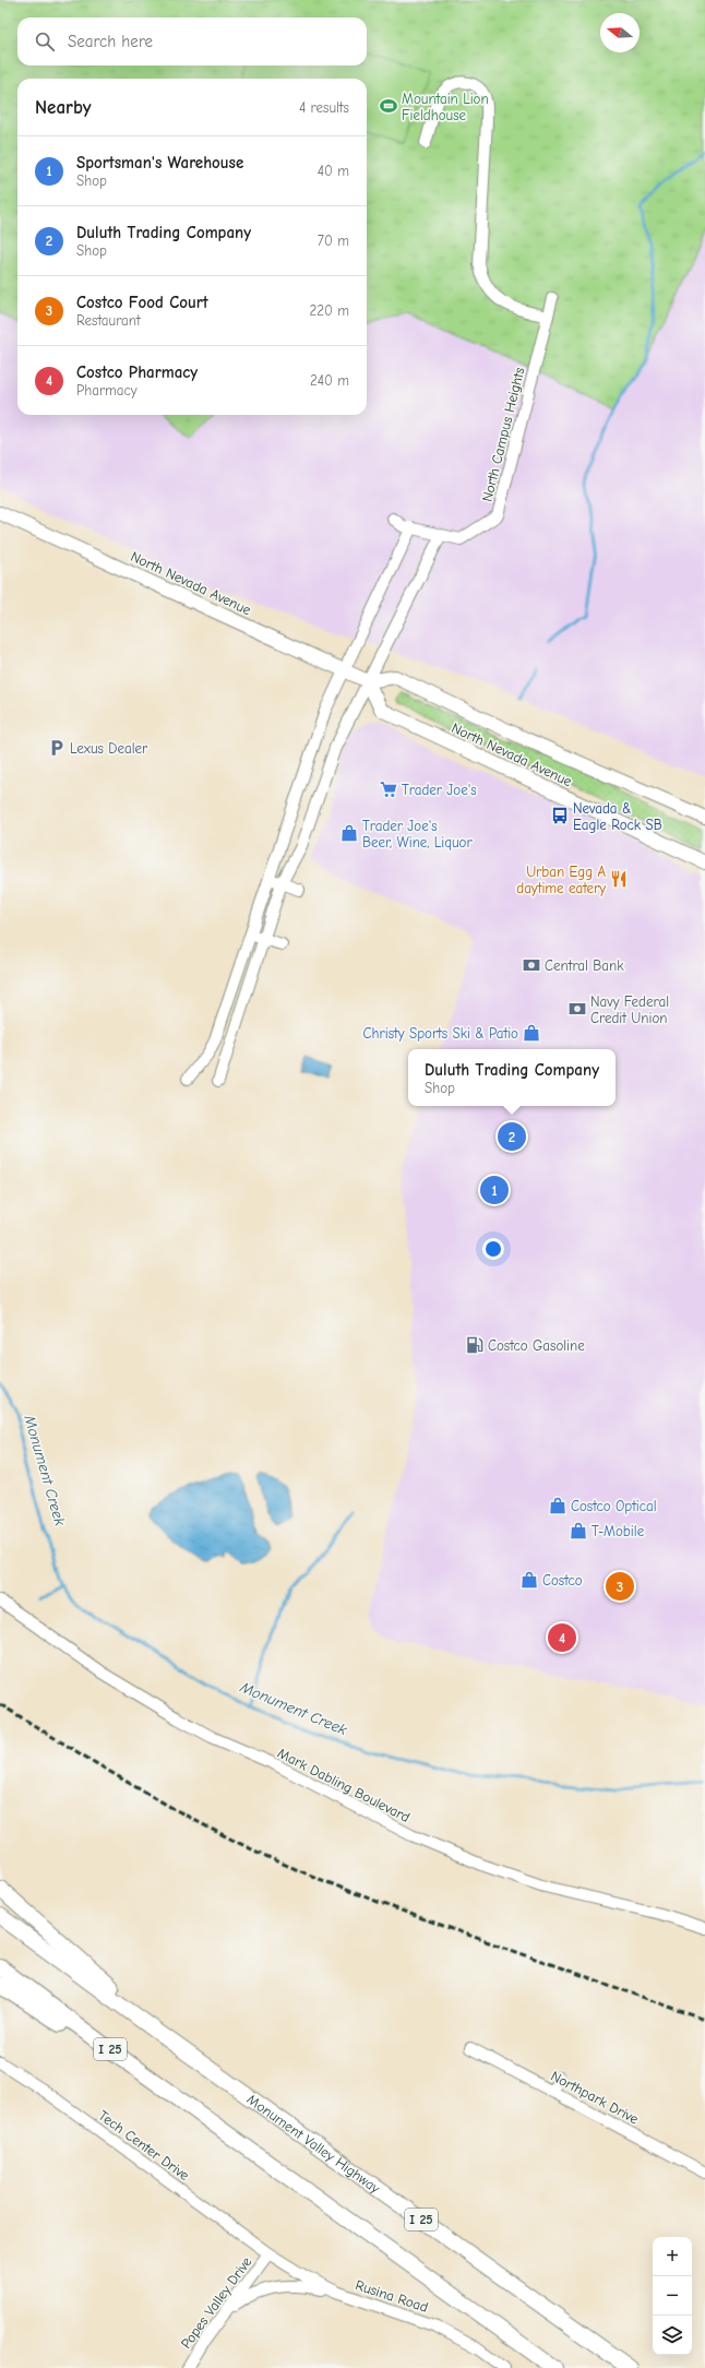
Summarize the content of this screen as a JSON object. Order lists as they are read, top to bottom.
{
  "streets": {
    "highway": ["I 25", "Monument Valley Highway"],
    "main road": ["North Nevada Avenue"],
    "street": [
      "North Campus Heights",
      "Mark Dabling Boulevard",
      "Northpark Drive",
      "Tech Center Drive",
      "Rusina Road",
      "Popes Valley Drive"
    ]
  },
  "crossings": [
    ["Tech Center Drive", "Rusina Road"],
    ["Tech Center Drive", "Popes Valley Drive"],
    ["Rusina Road", "Popes Valley Drive"]
  ],
  "water": ["Monument Creek"],
  "places": {
    "sports": ["Mountain Lion Fieldhouse"],
    "parking": ["Lexus Dealer"],
    "supermarket": ["Trader Joe's"],
    "bus stop": ["Nevada & Eagle Rock SB"],
    "shop": [
      "Trader Joe's Beer, Wine, Liquor",
      "Christy Sports Ski & Patio",
      "Costco Optical",
      "T-Mobile",
      "Costco"
    ],
    "restaurant": ["Urban Egg A daytime eatery"],
    "bank": ["Central Bank", "Navy Federal Credit Union"],
    "fuel station": ["Costco Gasoline"]
  },
  "north": "left",
  "page": {
    "search": "Search here",
    "heading": ["Nearby", "4 results"],
    "list": [
      {
        "mark": "1",
        "name": "Sportsman's Warehouse",
        "note": "Shop",
        "value": "40 m"
      },
      {
        "mark": "2",
        "name": "Duluth Trading Company",
        "note": "Shop",
        "value": "70 m"
      },
      {
        "mark": "3",
        "name": "Costco Food Court",
        "note": "Restaurant",
        "value": "220 m"
      },
      {
        "mark": "4",
        "name": "Costco Pharmacy",
        "note": "Pharmacy",
        "value": "240 m"
      }
    ],
    "popup": ["Duluth Trading Company", "Shop"],
    "pins": [
      "2",
      "1",
      "3",
      "4"
    ],
    "map_buttons": ["+", "−"]
  }
}
